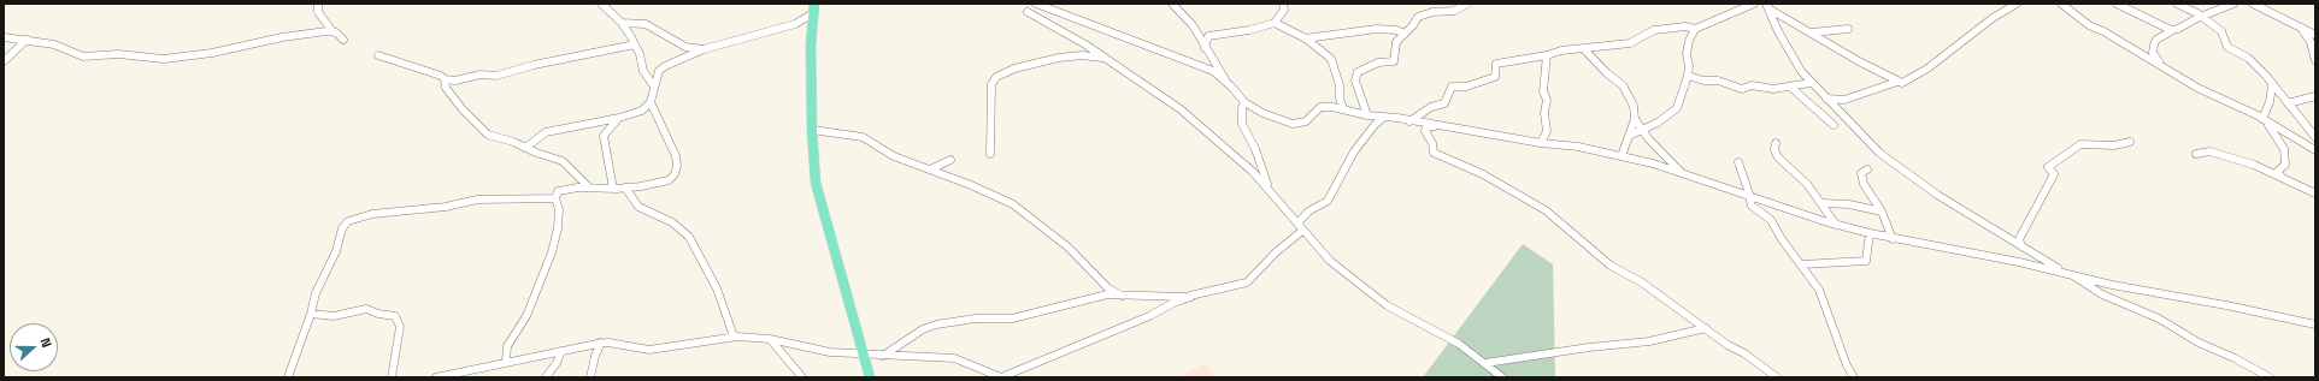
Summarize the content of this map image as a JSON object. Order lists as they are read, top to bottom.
{
  "north": "right"
}
